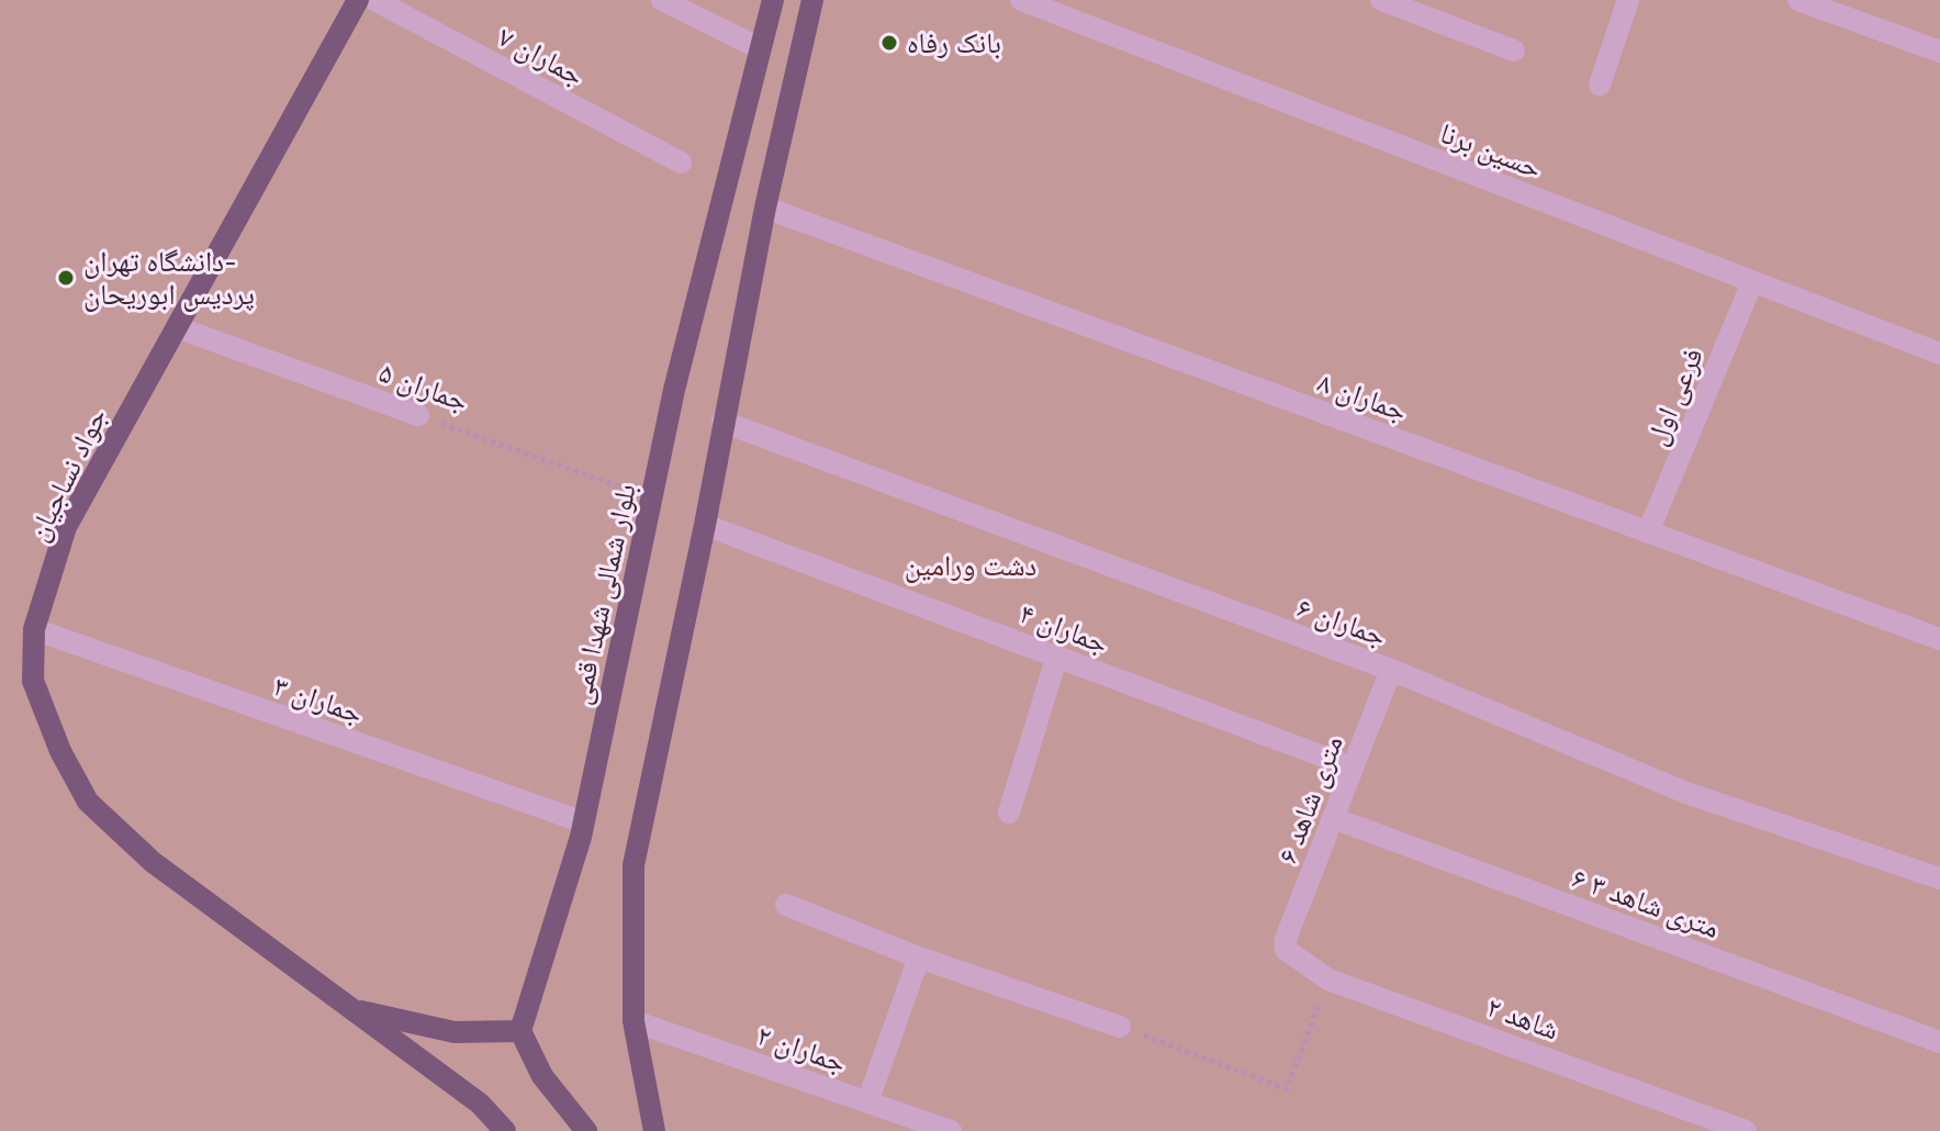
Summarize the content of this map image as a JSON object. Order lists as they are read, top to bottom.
{
  "streets": {
    "main road": ["جواد نساجیان", "بلوار شمالی شهدا قمی"],
    "street": [
      "جماران ۷",
      "حسین برنا",
      "جماران ۵",
      "جماران ۸",
      "فرعی اول",
      "جماران ۶",
      "جماران ۴",
      "جماران ۳",
      "۶ متری شاهد",
      "۶ متری شاهد ۳",
      "شاهد ۲",
      "جماران ۲"
    ]
  },
  "crossings": [
    ["حسین برنا", "فرعی اول"],
    ["جماران ۵", "جواد نساجیان"],
    ["جماران ۵", "بلوار شمالی شهدا قمی"],
    ["جماران ۸", "فرعی اول"],
    ["جواد نساجیان", "جماران ۳"],
    ["بلوار شمالی شهدا قمی", "جماران ۳"],
    ["جماران ۶", "۶ متری شاهد"],
    ["جماران ۴", "۶ متری شاهد"],
    ["۶ متری شاهد", "۶ متری شاهد ۳"],
    ["۶ متری شاهد", "شاهد ۲"]
  ],
  "parks": ["دشت ورامین"],
  "places": ["بانک رفاه", "دانشگاه تهران- پردیس ابوریحان"]
}
